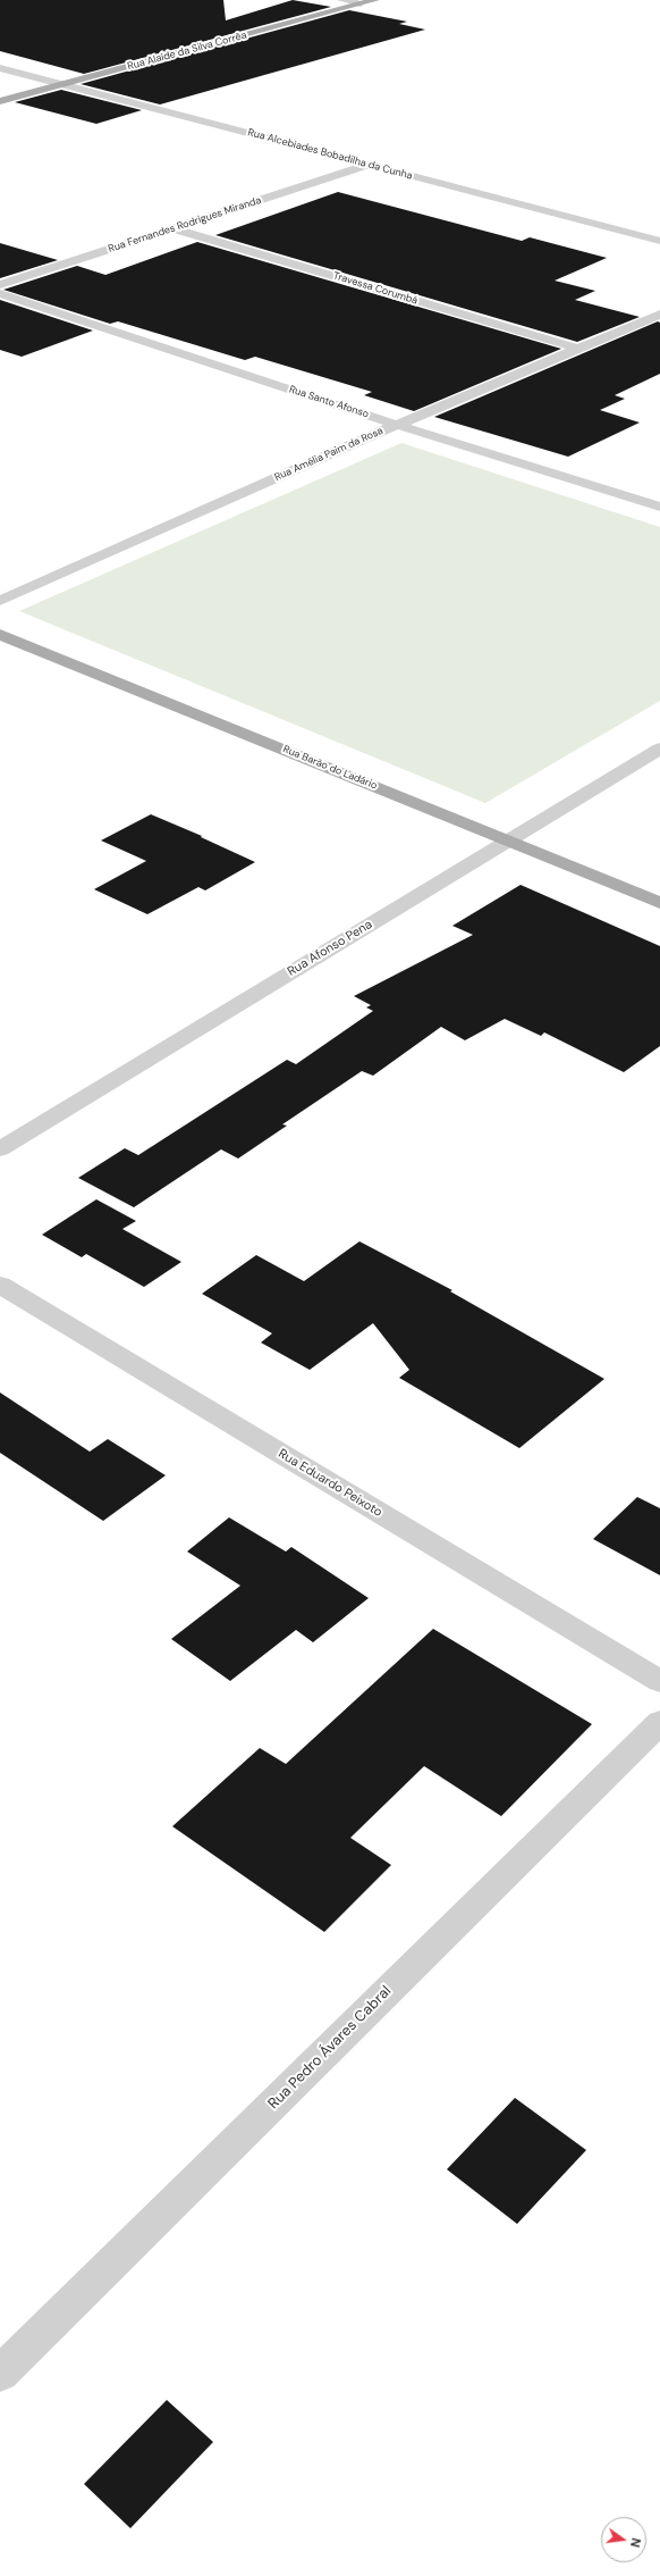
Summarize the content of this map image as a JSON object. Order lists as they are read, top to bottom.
{
  "streets": {
    "main road": ["Rua Alaíde da Silva Corrêa", "Rua Barão do Ladário"],
    "street": [
      "Rua Alcebiades Bobadilha da Cunha",
      "Rua Fernandes Rodrigues Miranda",
      "Travessa Corumbá",
      "Rua Santo Afonso",
      "Rua Amélia Paim da Rosa",
      "Rua Afonso Pena",
      "Rua Eduardo Peixoto",
      "Rua Pedro Ávares Cabral"
    ]
  },
  "crossings": [
    ["Rua Alaíde da Silva Corrêa", "Rua Alcebiades Bobadilha da Cunha"],
    ["Rua Alcebiades Bobadilha da Cunha", "Rua Fernandes Rodrigues Miranda"],
    ["Rua Fernandes Rodrigues Miranda", "Travessa Corumbá"],
    ["Travessa Corumbá", "Rua Amélia Paim da Rosa"],
    ["Rua Santo Afonso", "Rua Amélia Paim da Rosa"],
    ["Rua Barão do Ladário", "Rua Afonso Pena"]
  ],
  "north": "right"
}
